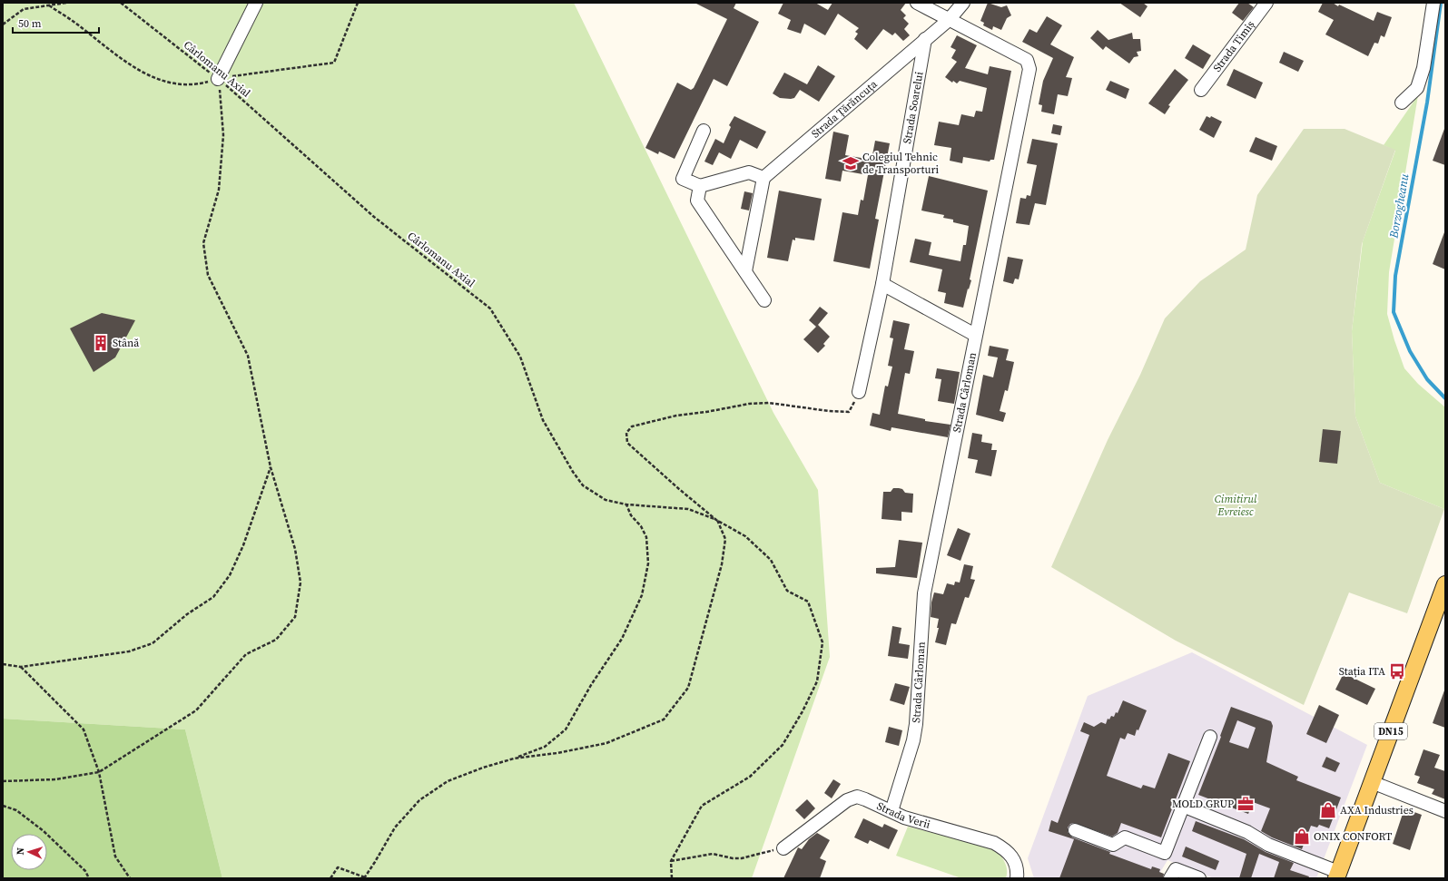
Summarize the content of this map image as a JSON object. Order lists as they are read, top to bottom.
{
  "streets": {
    "main road": ["DN15"],
    "street": [
      "Strada Timiș",
      "Strada Soarelui",
      "Strada Țărăncuța",
      "Strada Cârloman",
      "Strada Verii"
    ],
    "path": ["Cârlomanu Axial"]
  },
  "crossings": [
    ["Strada Soarelui", "Strada Țărăncuța"],
    ["Strada Țărăncuța", "Strada Cârloman"],
    ["Strada Cârloman", "Strada Verii"]
  ],
  "water": ["Borzogheanu"],
  "parks": ["Cimitirul Evreiesc"],
  "places": {
    "school or university": ["Colegiul Tehnic de Transporturi"],
    "building": ["Stână"],
    "bus stop": ["Stația ITA"],
    "office": ["MOLD GRUP"],
    "shop": ["AXA Industries", "ONIX CONFORT"]
  },
  "scale_bar": "50 m",
  "north": "left"
}
